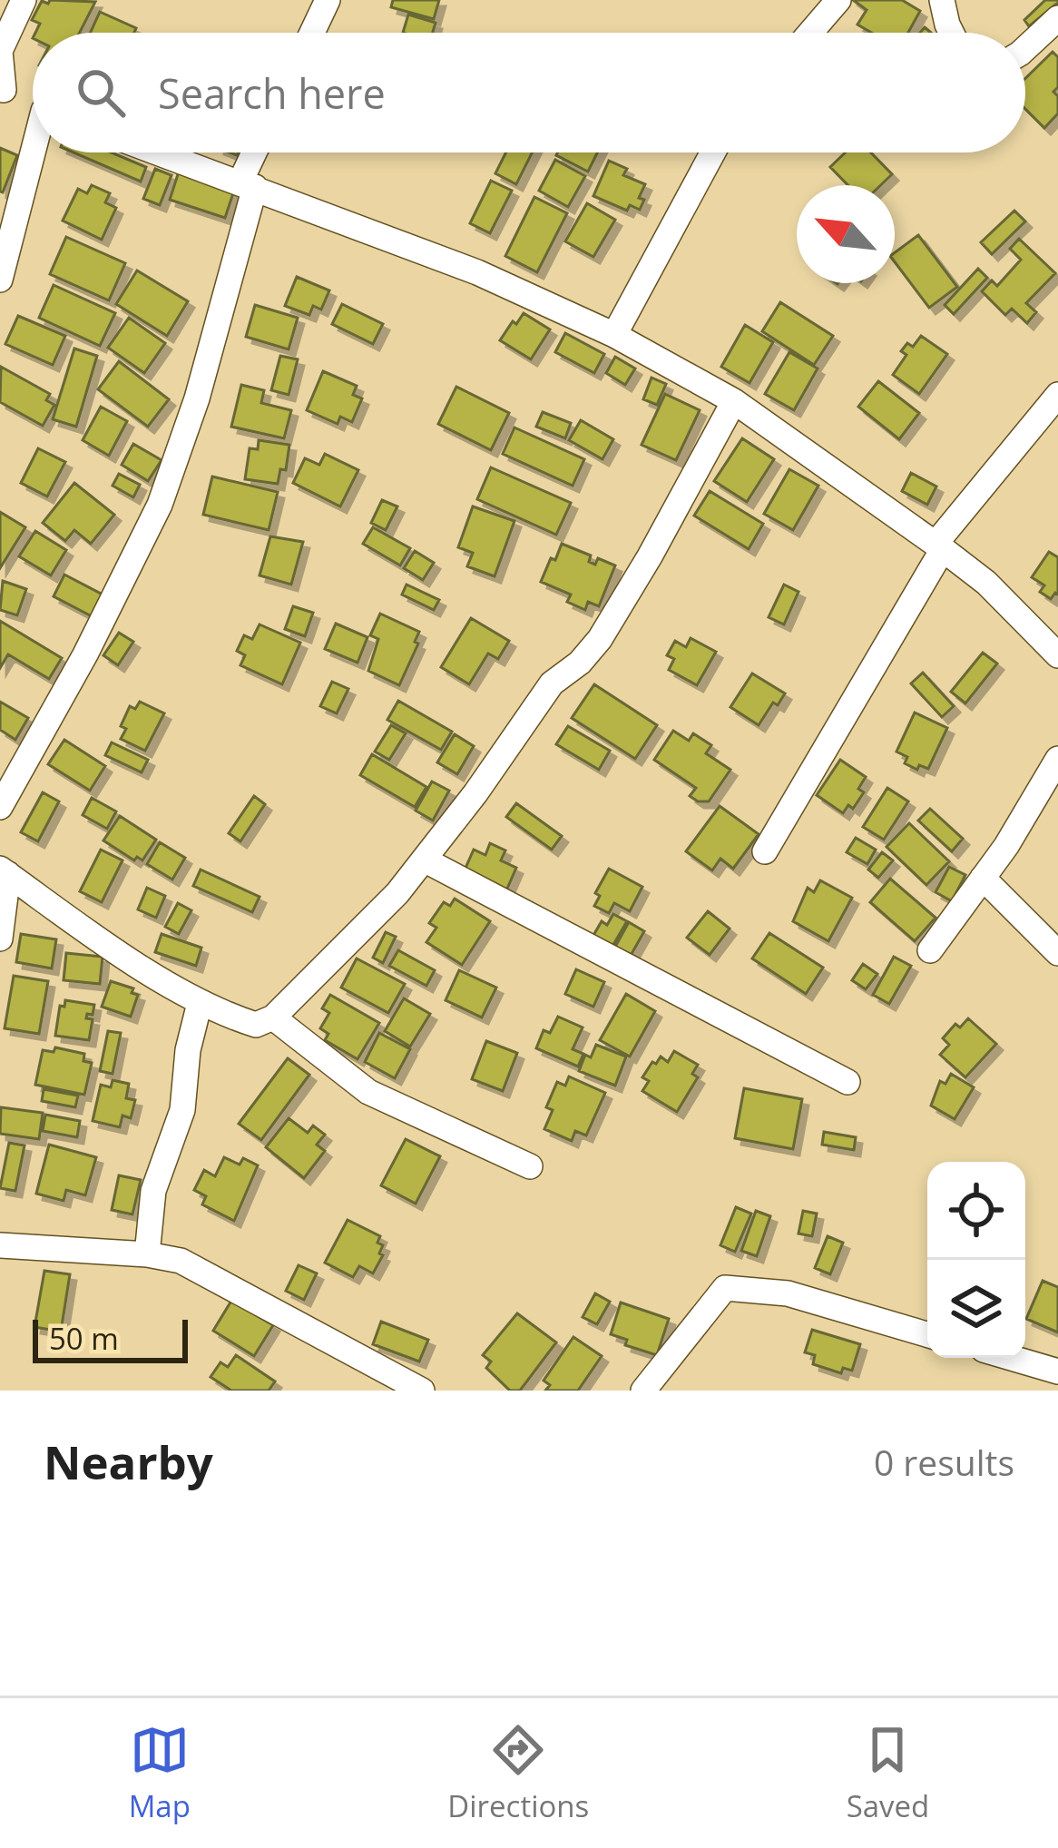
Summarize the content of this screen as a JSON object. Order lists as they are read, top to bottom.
{
  "scale_bar": "50 m",
  "north": "top left",
  "page": {
    "search": "Search here",
    "scale": "50 m",
    "heading": ["Nearby", "0 results"],
    "nav": ["Map", "Directions", "Saved"]
  }
}
